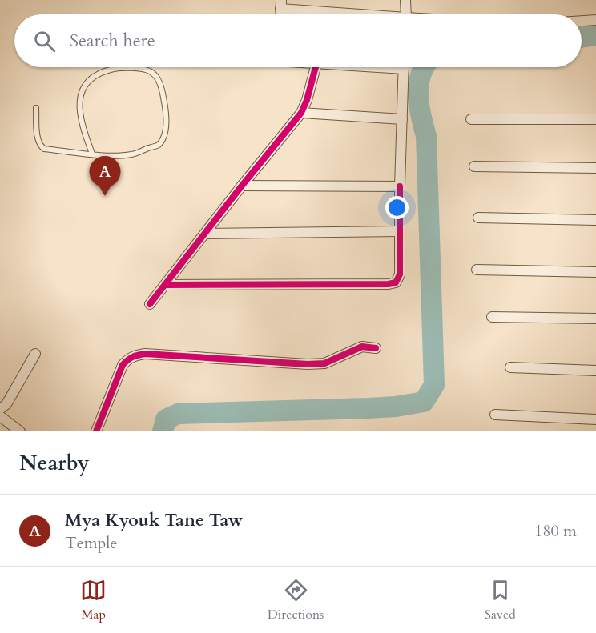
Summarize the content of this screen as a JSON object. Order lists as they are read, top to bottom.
{
  "page": {
    "search": "Search here",
    "pins": "A",
    "heading": "Nearby",
    "list": [
      {
        "mark": "A",
        "name": "Mya Kyouk Tane Taw",
        "note": "Temple",
        "value": "180 m"
      }
    ],
    "nav": ["Map", "Directions", "Saved"]
  }
}
